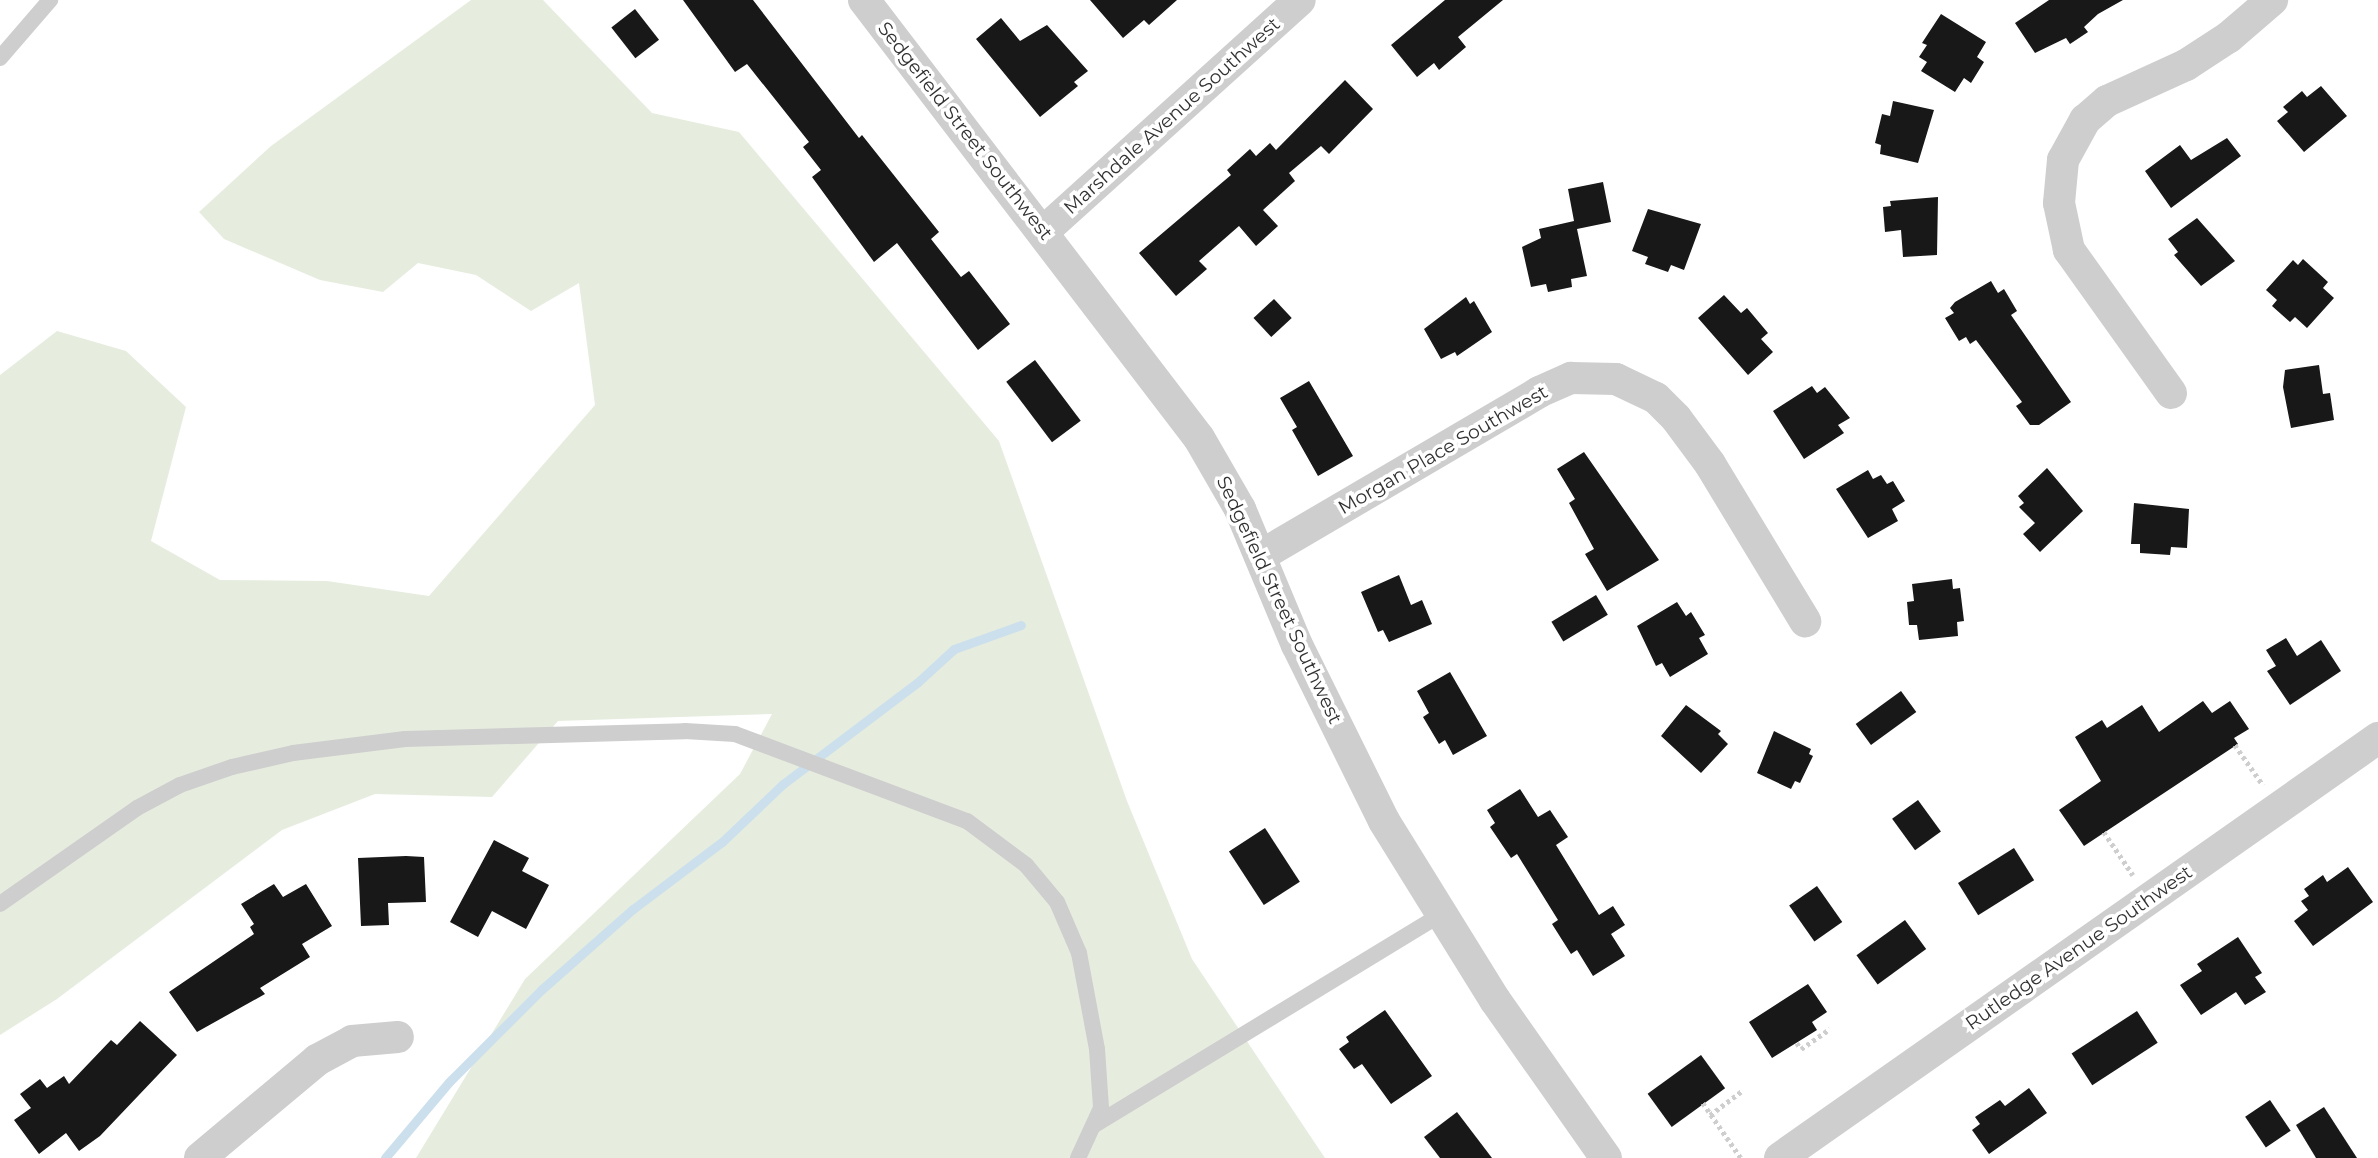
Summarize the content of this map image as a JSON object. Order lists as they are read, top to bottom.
{
  "streets": {
    "street": [
      "Marshdale Avenue Southwest",
      "Sedgefield Street Southwest",
      "Morgan Place Southwest",
      "Rutledge Avenue Southwest"
    ]
  },
  "crossings": [
    ["Marshdale Avenue Southwest", "Sedgefield Street Southwest"],
    ["Sedgefield Street Southwest", "Morgan Place Southwest"]
  ]
}
